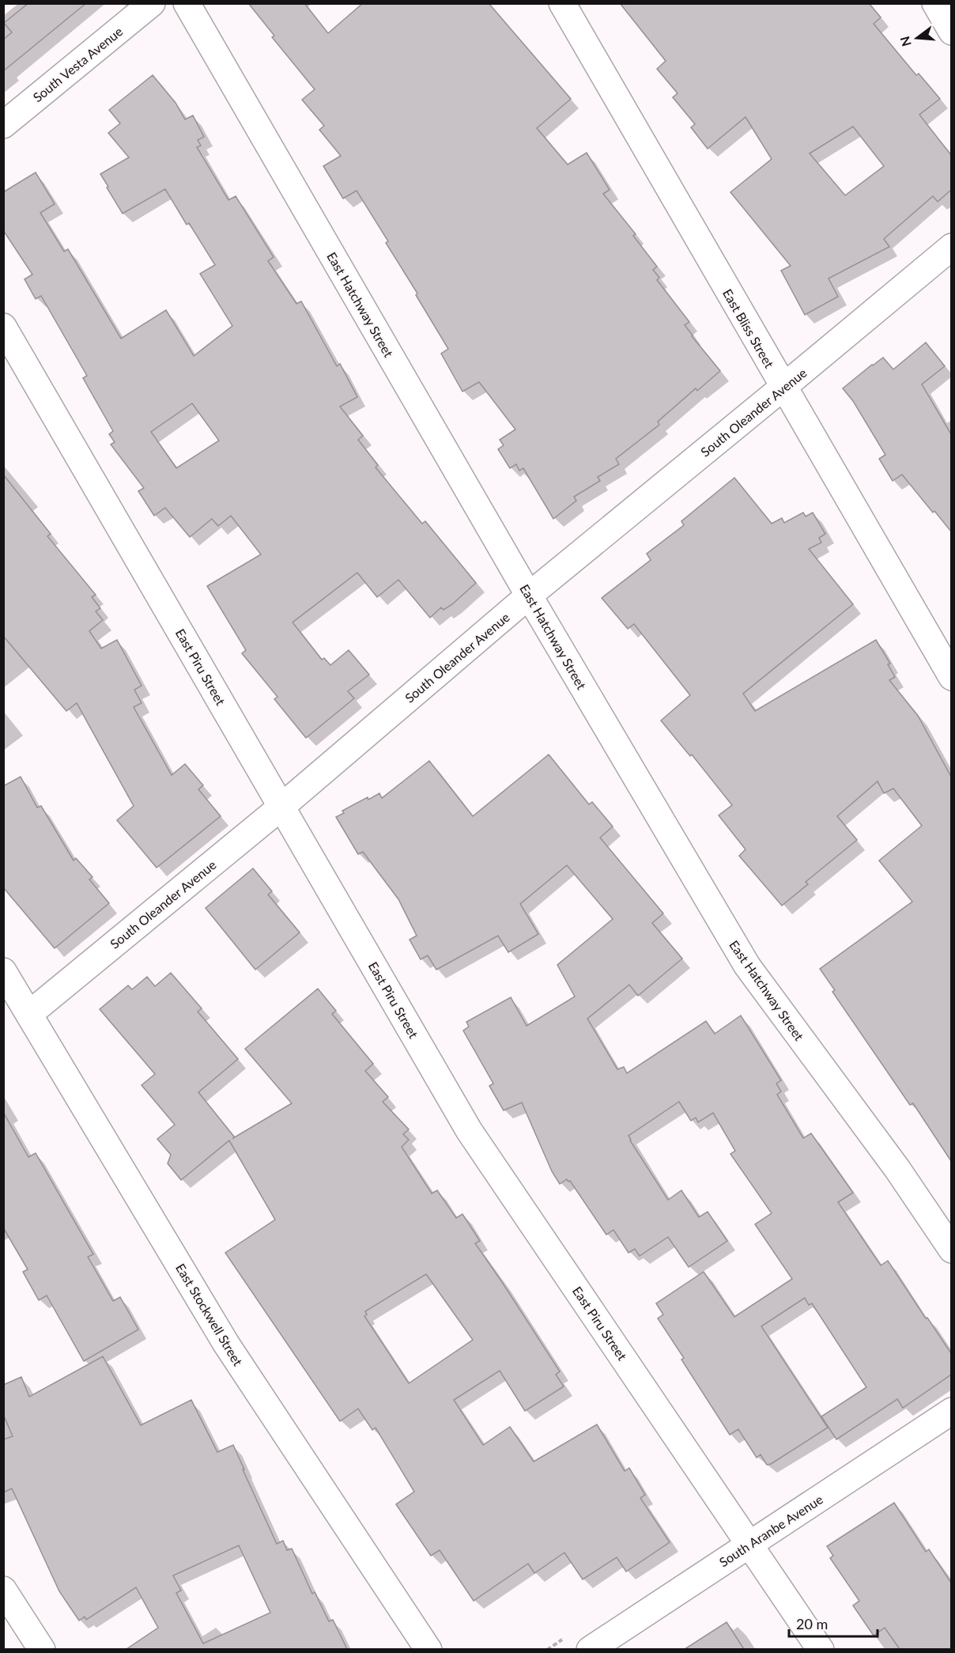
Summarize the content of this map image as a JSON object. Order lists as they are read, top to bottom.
{
  "streets": {
    "street": [
      "South Vesta Avenue",
      "East Hatchway Street",
      "East Bliss Street",
      "South Oleander Avenue",
      "East Piru Street",
      "East Stockwell Street",
      "South Aranbe Avenue"
    ]
  },
  "crossings": [
    ["East Hatchway Street", "South Oleander Avenue"],
    ["East Bliss Street", "South Oleander Avenue"],
    ["South Oleander Avenue", "East Piru Street"],
    ["South Oleander Avenue", "East Stockwell Street"],
    ["East Piru Street", "South Aranbe Avenue"]
  ],
  "scale_bar": "20 m",
  "north": "left"
}
